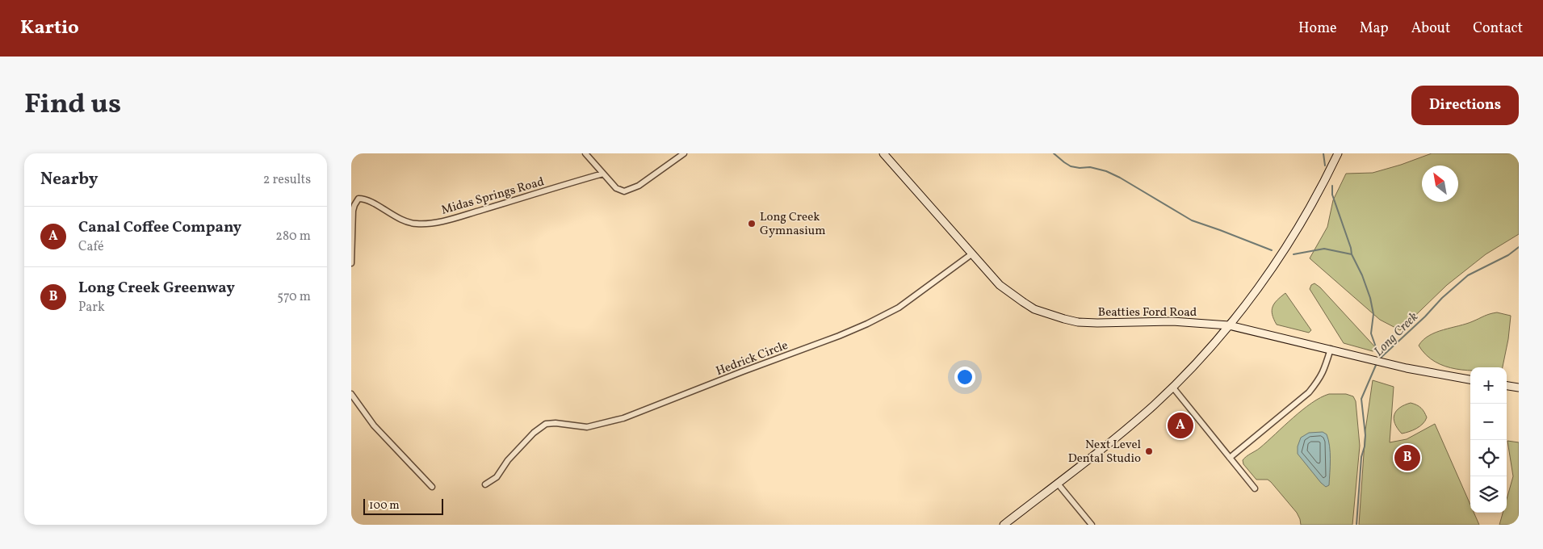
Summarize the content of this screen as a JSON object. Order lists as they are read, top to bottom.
{
  "streets": {
    "main road": ["Beatties Ford Road"],
    "street": ["Midas Springs Road", "Hedrick Circle"]
  },
  "crossings": [
    ["Beatties Ford Road", "Hedrick Circle"]
  ],
  "water": ["Long Creek"],
  "places": ["Long Creek Gymnasium", "Next Level Dental Studio"],
  "scale_bar": "100 m",
  "north": "top left",
  "page": {
    "header": "Kartio",
    "nav": [
      "Home",
      "Map",
      "About",
      "Contact"
    ],
    "title": "Find us",
    "buttons": "Directions",
    "heading": ["Nearby", "2 results"],
    "list": [
      {
        "mark": "A",
        "name": "Canal Coffee Company",
        "note": "Café",
        "value": "280 m"
      },
      {
        "mark": "B",
        "name": "Long Creek Greenway",
        "note": "Park",
        "value": "570 m"
      }
    ],
    "map_buttons": ["+", "−"],
    "pins": ["A", "B"],
    "scale": "100 m"
  }
}
